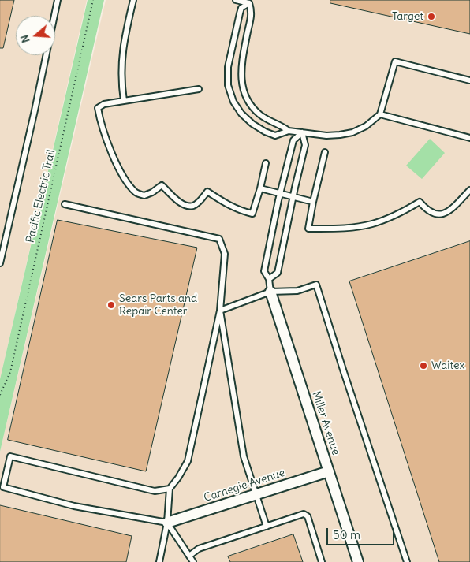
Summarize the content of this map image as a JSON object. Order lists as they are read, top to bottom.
{
  "streets": {
    "street": ["Miller Avenue", "Carnegie Avenue"],
    "path": ["Pacific Electric Trail"]
  },
  "crossings": [
    ["Miller Avenue", "Carnegie Avenue"]
  ],
  "places": ["Target", "Sears Parts and Repair Center", "Waitex"],
  "scale_bar": "50 m",
  "north": "left"
}
